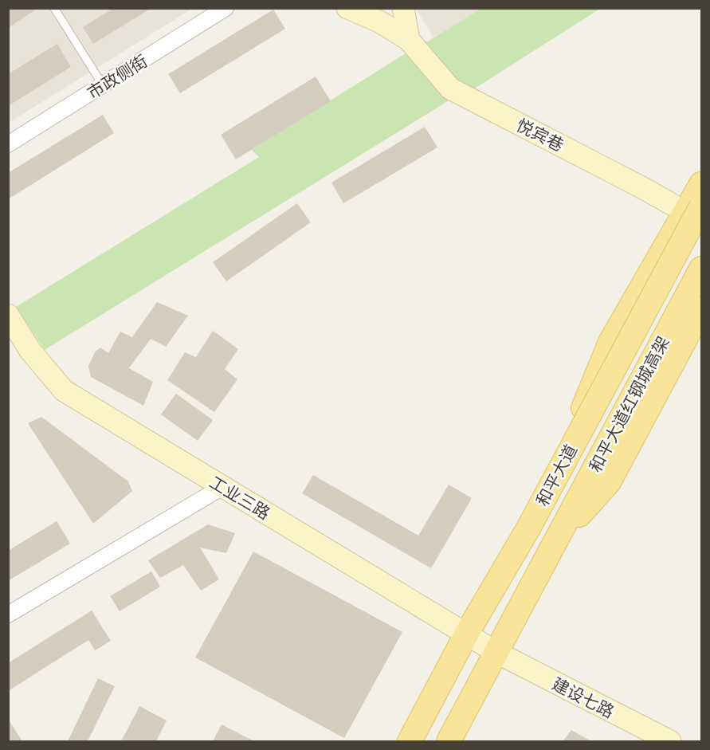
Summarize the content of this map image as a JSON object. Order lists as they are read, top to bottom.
{
  "streets": {
    "main road": [
      "悦宾巷",
      "和平大道红钢城高架",
      "和平大道",
      "工业三路",
      "建设七路"
    ],
    "street": ["市政侧街"]
  },
  "crossings": [
    ["悦宾巷", "和平大道"],
    ["和平大道", "工业三路"],
    ["工业三路", "建设七路"]
  ]
}
